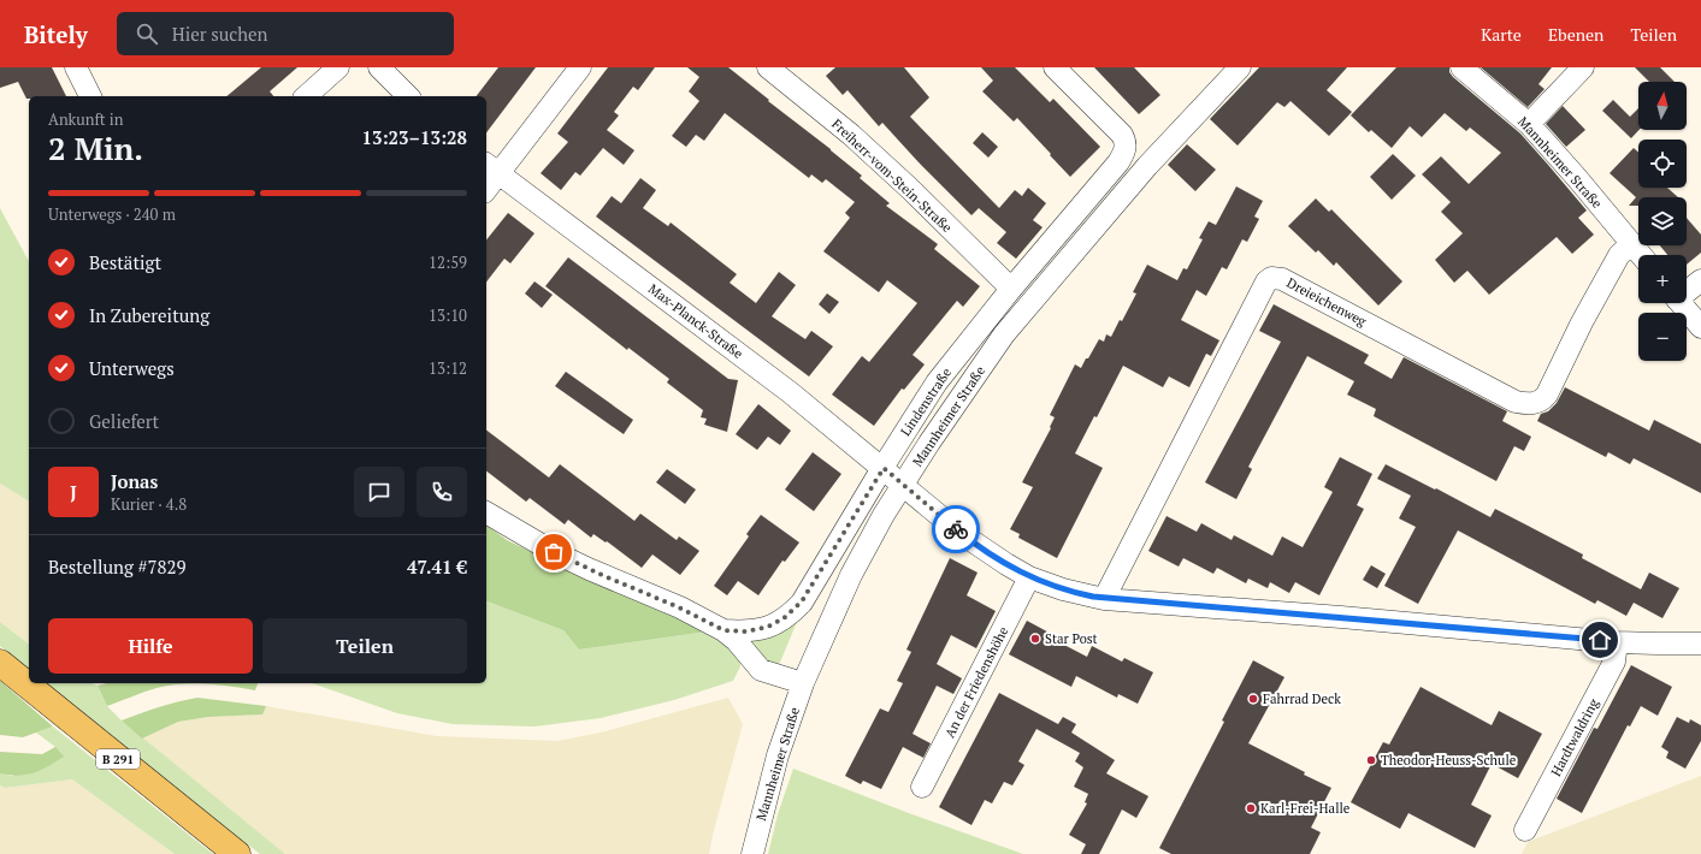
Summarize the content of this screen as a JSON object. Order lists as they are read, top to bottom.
{
  "streets": {
    "main road": ["B 291"],
    "street": [
      "Mannheimer Straße",
      "Freiherr-vom-Stein-Straße",
      "Dreieichenweg",
      "Max-Planck-Straße",
      "Lindenstraße",
      "An der Friedenshöhe",
      "Hardtwaldring"
    ]
  },
  "crossings": [
    ["Mannheimer Straße", "Dreieichenweg"],
    ["Mannheimer Straße", "Max-Planck-Straße"],
    ["Freiherr-vom-Stein-Straße", "Lindenstraße"],
    ["Max-Planck-Straße", "Lindenstraße"]
  ],
  "places": [
    "Star Post",
    "Fahrrad Deck",
    "Theodor-Heuss-Schule",
    "Karl-Frei-Halle"
  ],
  "north": "top",
  "page": {
    "header": "Bitely",
    "search": "Hier suchen",
    "nav": ["Karte", "Ebenen", "Teilen"],
    "map_buttons": ["+", "−"],
    "heading": ["2 Min.", "Ankunft in", "13:23–13:28"],
    "panel": [
      "Jonas",
      "Kurier · 4.8",
      "Bestellung #7829",
      "47.41 €"
    ],
    "bar": "Unterwegs · 240 m",
    "list": [
      ["Bestätigt", "12:59"],
      ["In Zubereitung", "13:10"],
      ["Unterwegs", "13:12"],
      "Geliefert"
    ],
    "round": "J",
    "buttons": ["Hilfe", "Teilen"]
  }
}
